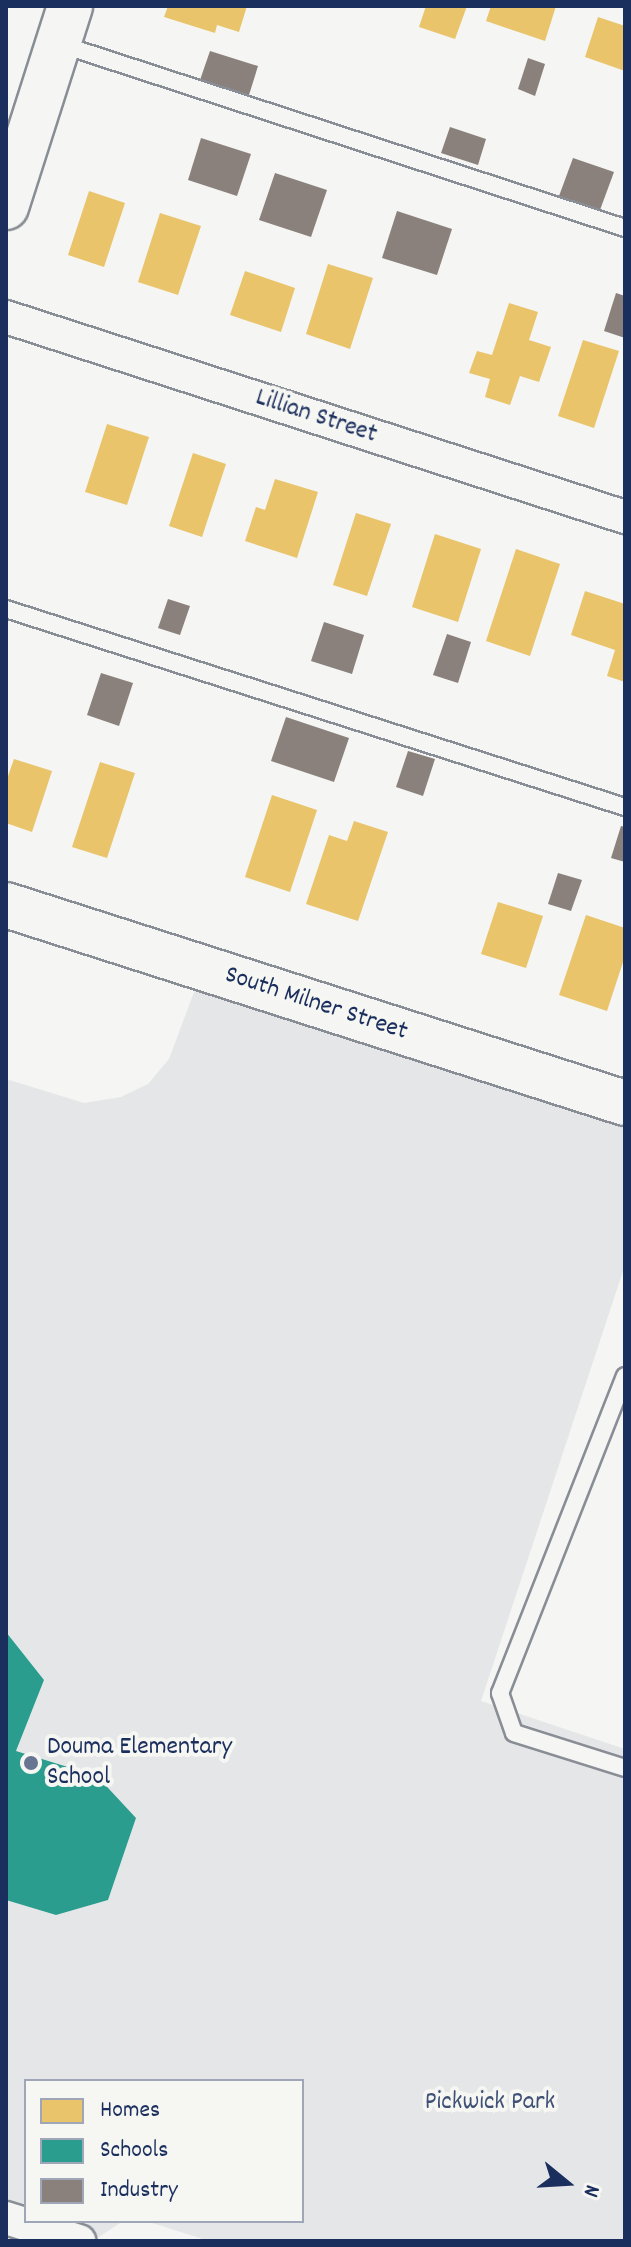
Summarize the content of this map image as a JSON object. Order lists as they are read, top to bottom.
{
  "streets": {
    "main road": ["South Milner Street"],
    "street": ["Lillian Street"]
  },
  "parks": ["Pickwick Park"],
  "places": ["Douma Elementary School"],
  "legend": ["Homes", "Schools", "Industry"],
  "north": "right"
}
